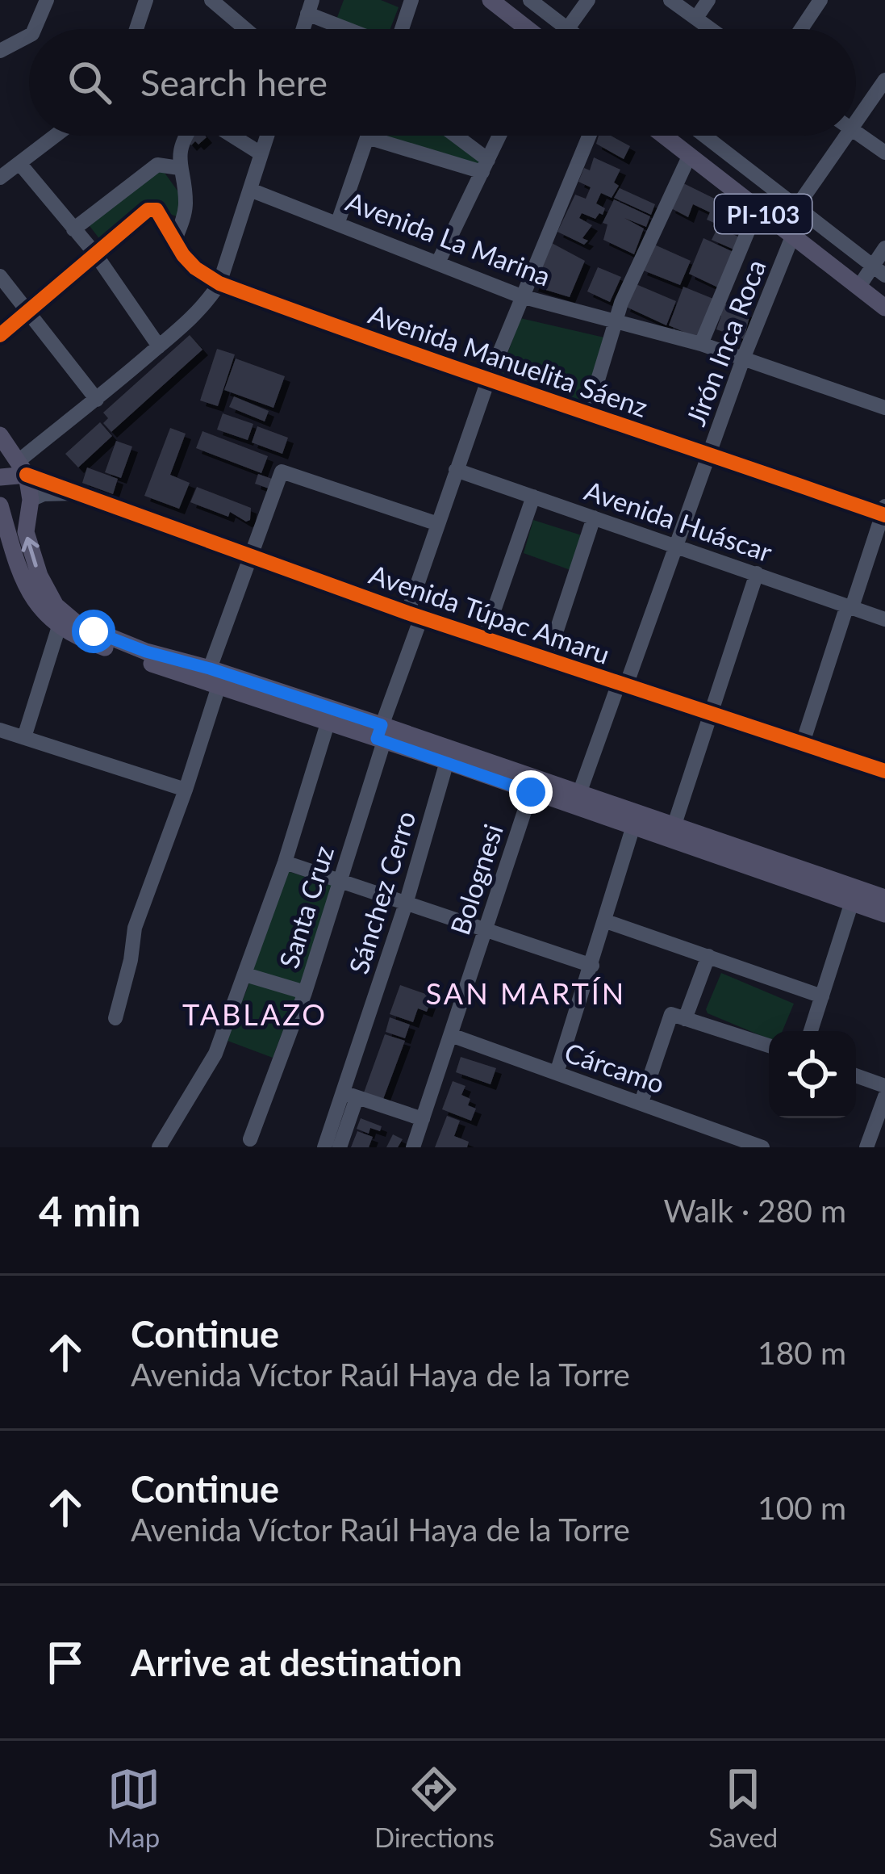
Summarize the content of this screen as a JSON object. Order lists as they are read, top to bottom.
{
  "streets": {
    "main road": ["PI-103"],
    "street": [
      "Avenida La Marina",
      "Jirón Inca Roca",
      "Avenida Manuelita Sáenz",
      "Avenida Huáscar",
      "Avenida Túpac Amaru",
      "Bolognesi",
      "Sánchez Cerro",
      "Santa Cruz",
      "Cárcamo"
    ]
  },
  "crossings": [
    ["PI-103", "Jirón Inca Roca"],
    ["Avenida La Marina", "Jirón Inca Roca"],
    ["Avenida La Marina", "Santa Cruz"],
    ["Jirón Inca Roca", "Avenida Manuelita Sáenz"],
    ["Jirón Inca Roca", "Avenida Huáscar"],
    ["Jirón Inca Roca", "Avenida Túpac Amaru"],
    ["Avenida Manuelita Sáenz", "Santa Cruz"],
    ["Avenida Huáscar", "Santa Cruz"],
    ["Avenida Túpac Amaru", "Santa Cruz"],
    ["Bolognesi", "Cárcamo"]
  ],
  "districts": ["SAN MARTÍN", "TABLAZO"],
  "page": {
    "search": "Search here",
    "heading": ["4 min", "Walk · 280 m"],
    "list": [
      ["Continue", "Avenida Víctor Raúl Haya de la Torre", "180 m"],
      ["Continue", "Avenida Víctor Raúl Haya de la Torre", "100 m"],
      "Arrive at destination"
    ],
    "nav": ["Map", "Directions", "Saved"]
  }
}
